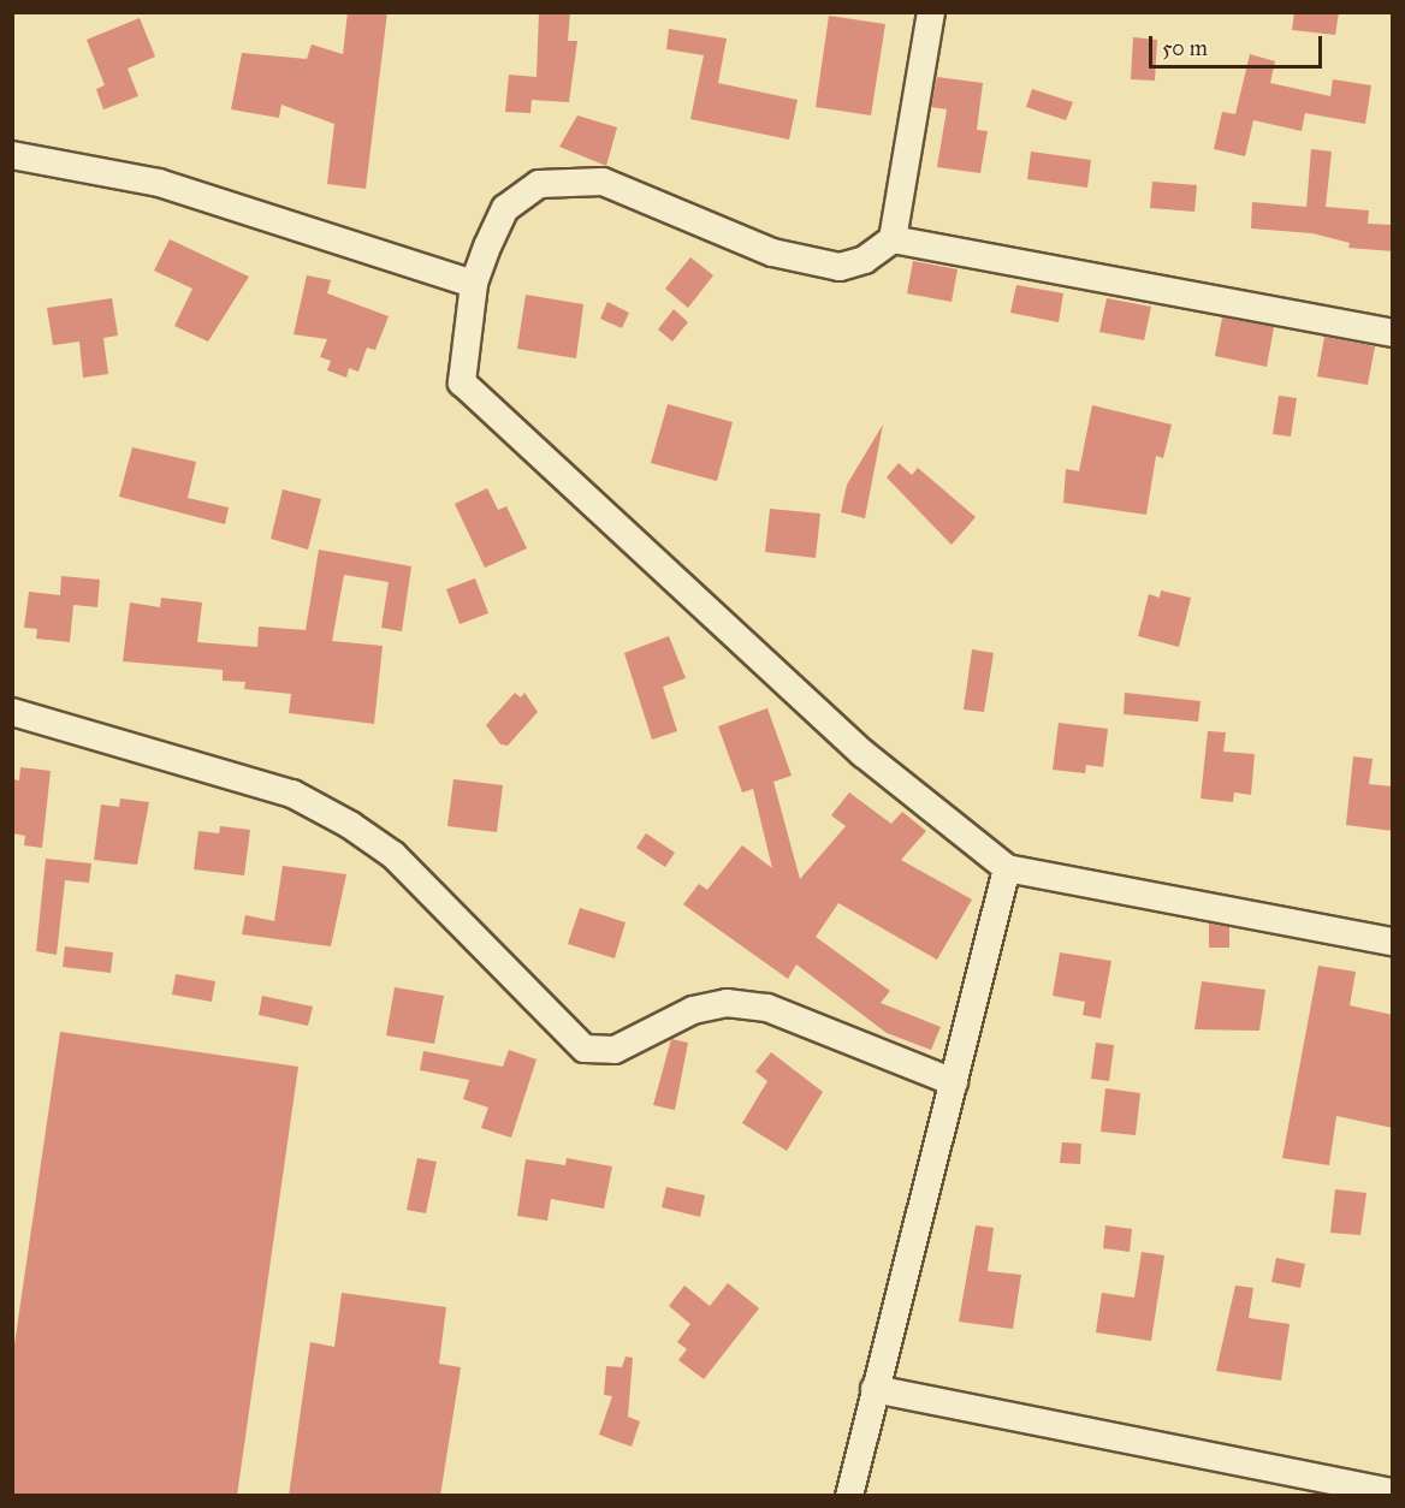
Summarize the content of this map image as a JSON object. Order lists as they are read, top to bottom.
{
  "scale_bar": "50 m"
}
